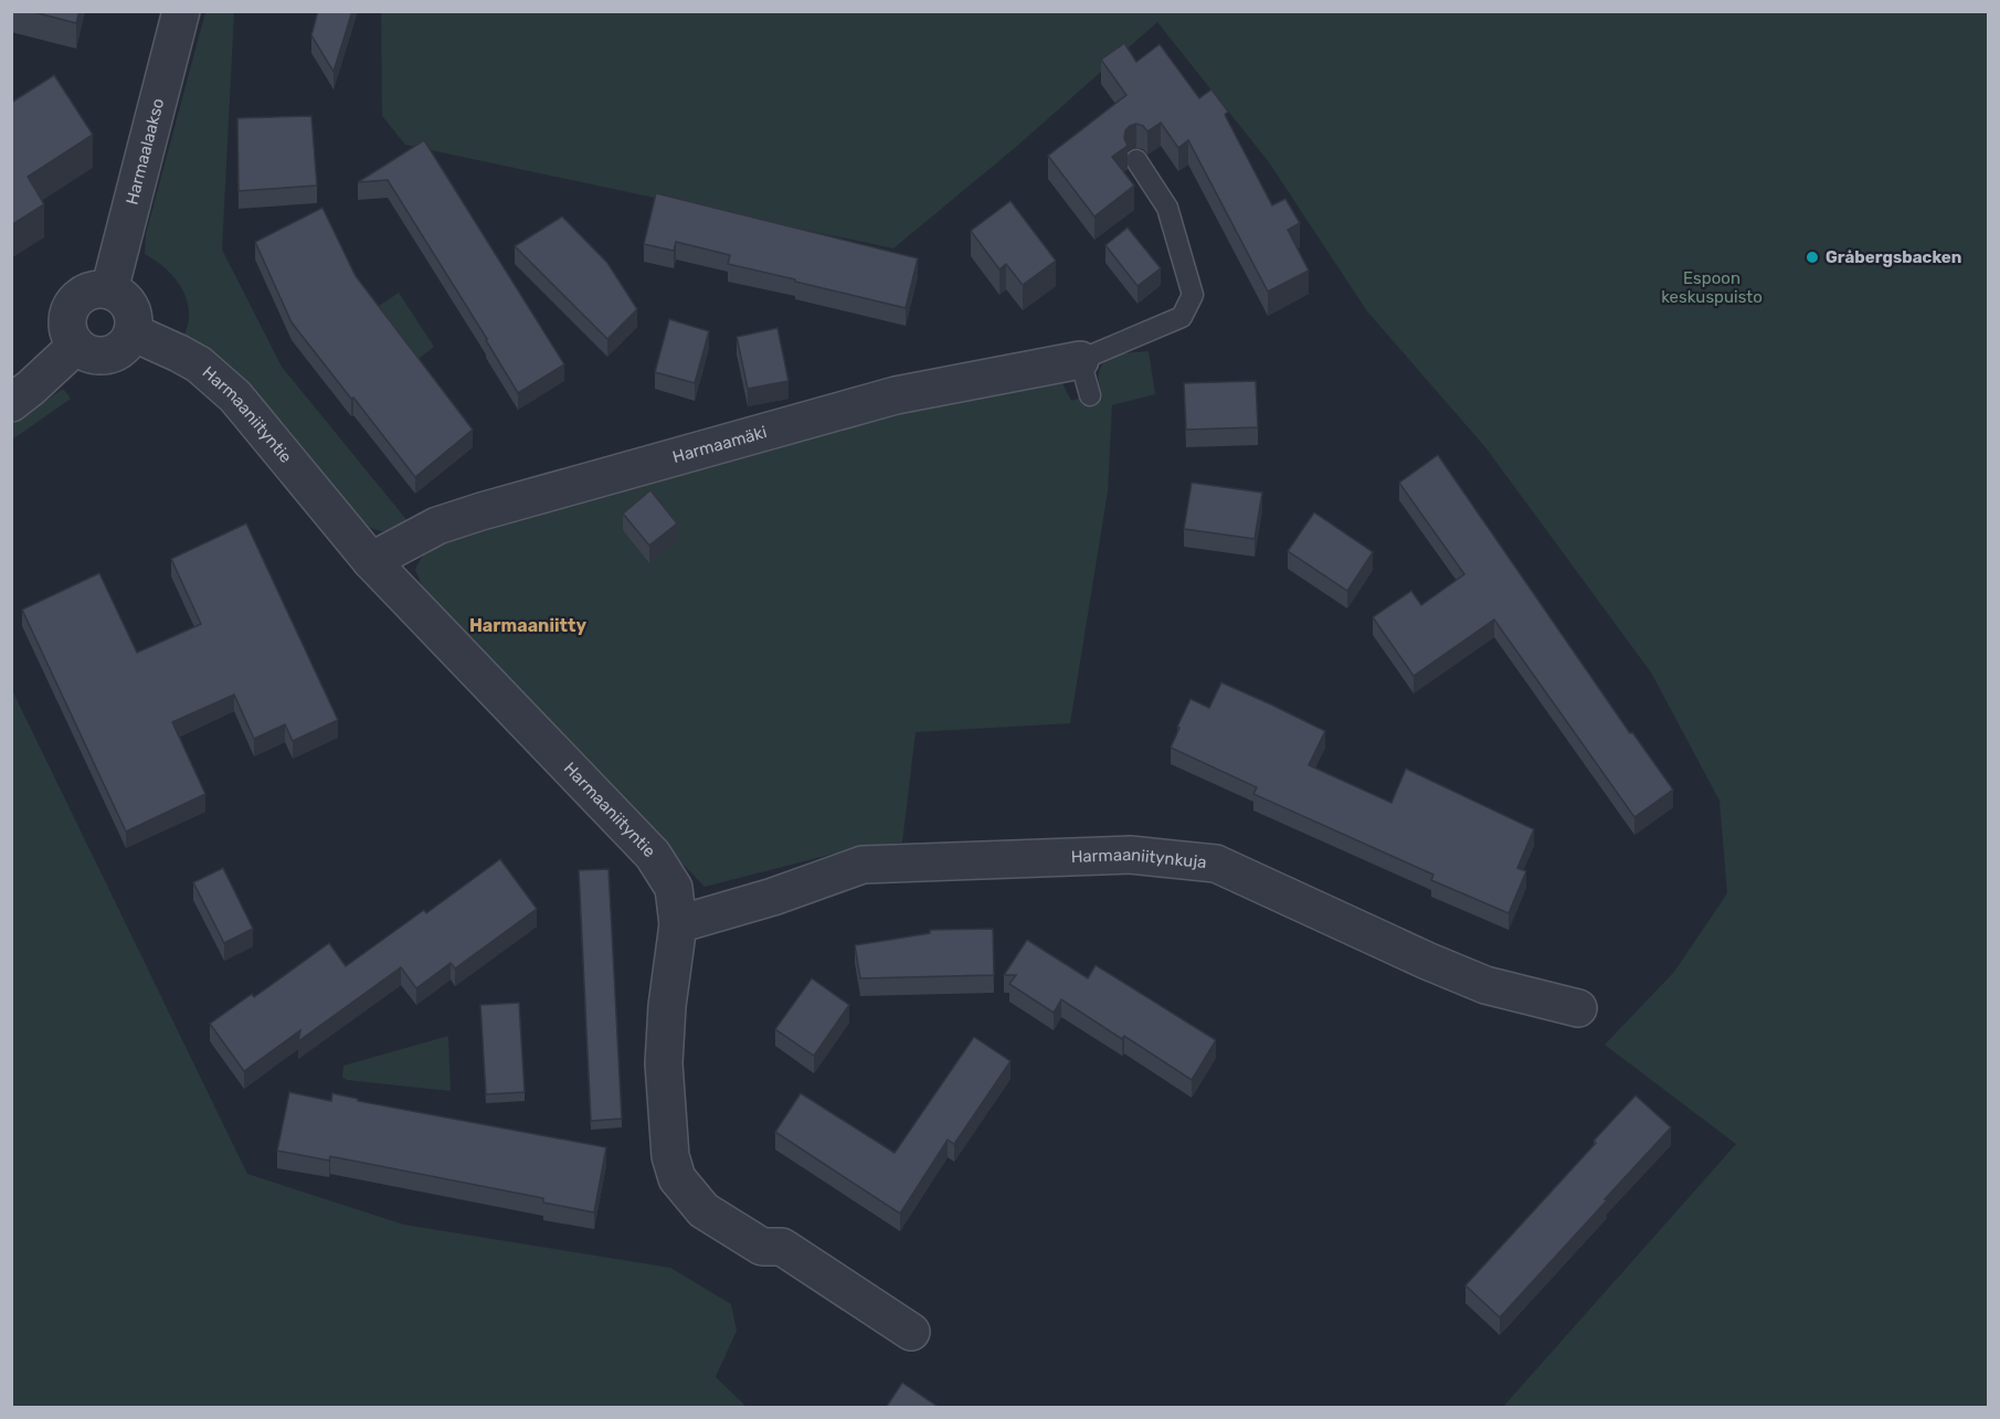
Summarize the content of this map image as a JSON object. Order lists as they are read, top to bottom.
{
  "streets": {
    "street": [
      "Harmaalaakso",
      "Harmaaniityntie",
      "Harmaamäki",
      "Harmaaniitynkuja"
    ]
  },
  "crossings": [
    ["Harmaalaakso", "Harmaaniityntie"],
    ["Harmaaniityntie", "Harmaamäki"],
    ["Harmaaniityntie", "Harmaaniitynkuja"]
  ],
  "districts": ["Harmaaniitty"],
  "parks": ["Espoon keskuspuisto"],
  "places": ["Gråbergsbacken"]
}
